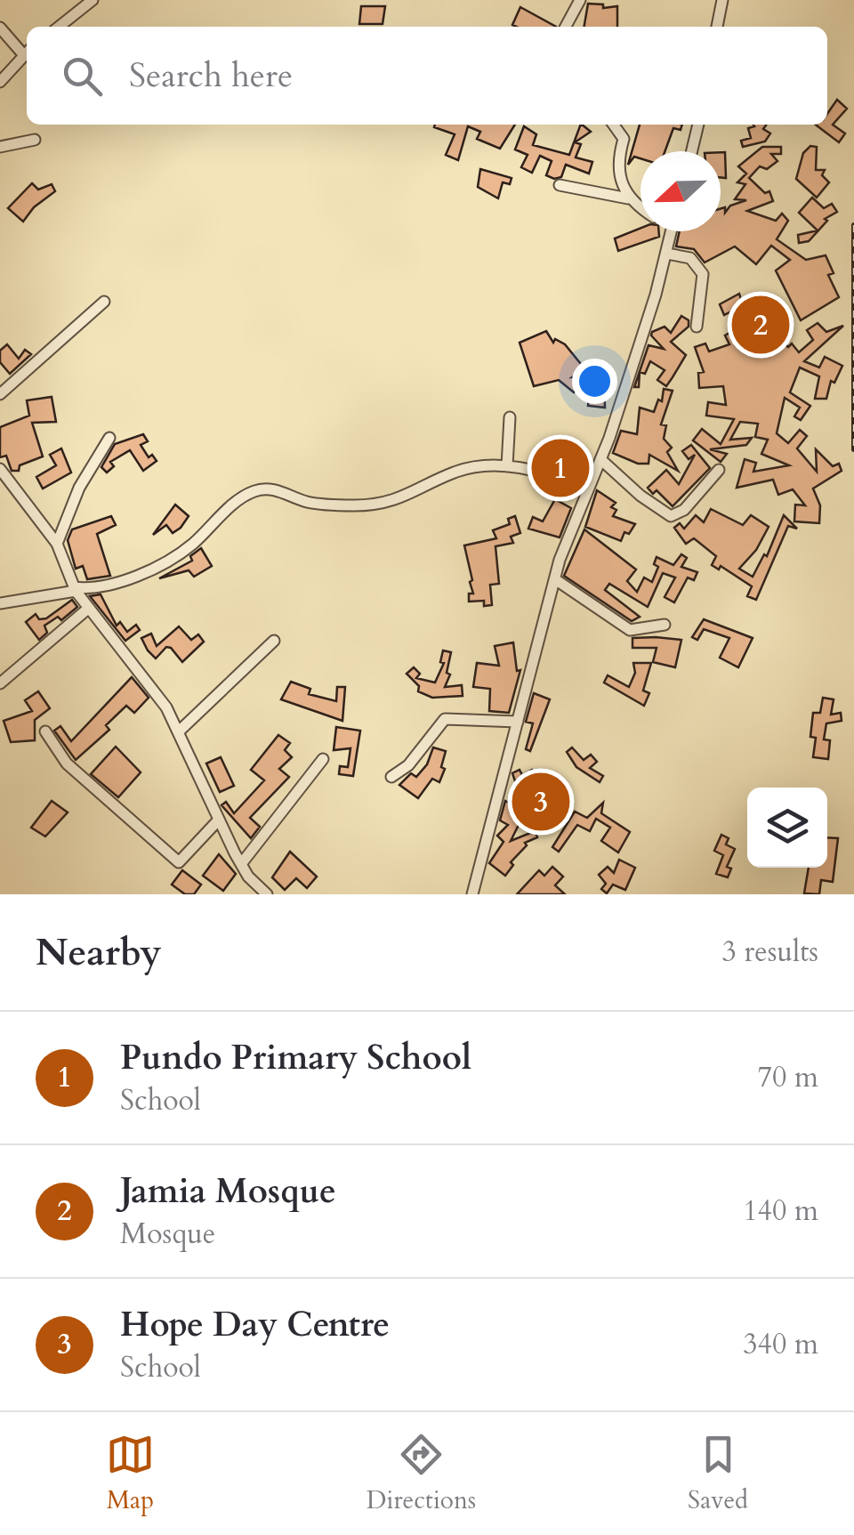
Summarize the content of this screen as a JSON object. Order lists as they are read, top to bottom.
{
  "north": "left",
  "page": {
    "search": "Search here",
    "pins": ["2", "1", "3"],
    "heading": ["Nearby", "3 results"],
    "list": [
      {
        "mark": "1",
        "name": "Pundo Primary School",
        "note": "School",
        "value": "70 m"
      },
      {
        "mark": "2",
        "name": "Jamia Mosque",
        "note": "Mosque",
        "value": "140 m"
      },
      {
        "mark": "3",
        "name": "Hope Day Centre",
        "note": "School",
        "value": "340 m"
      }
    ],
    "nav": ["Map", "Directions", "Saved"]
  }
}
